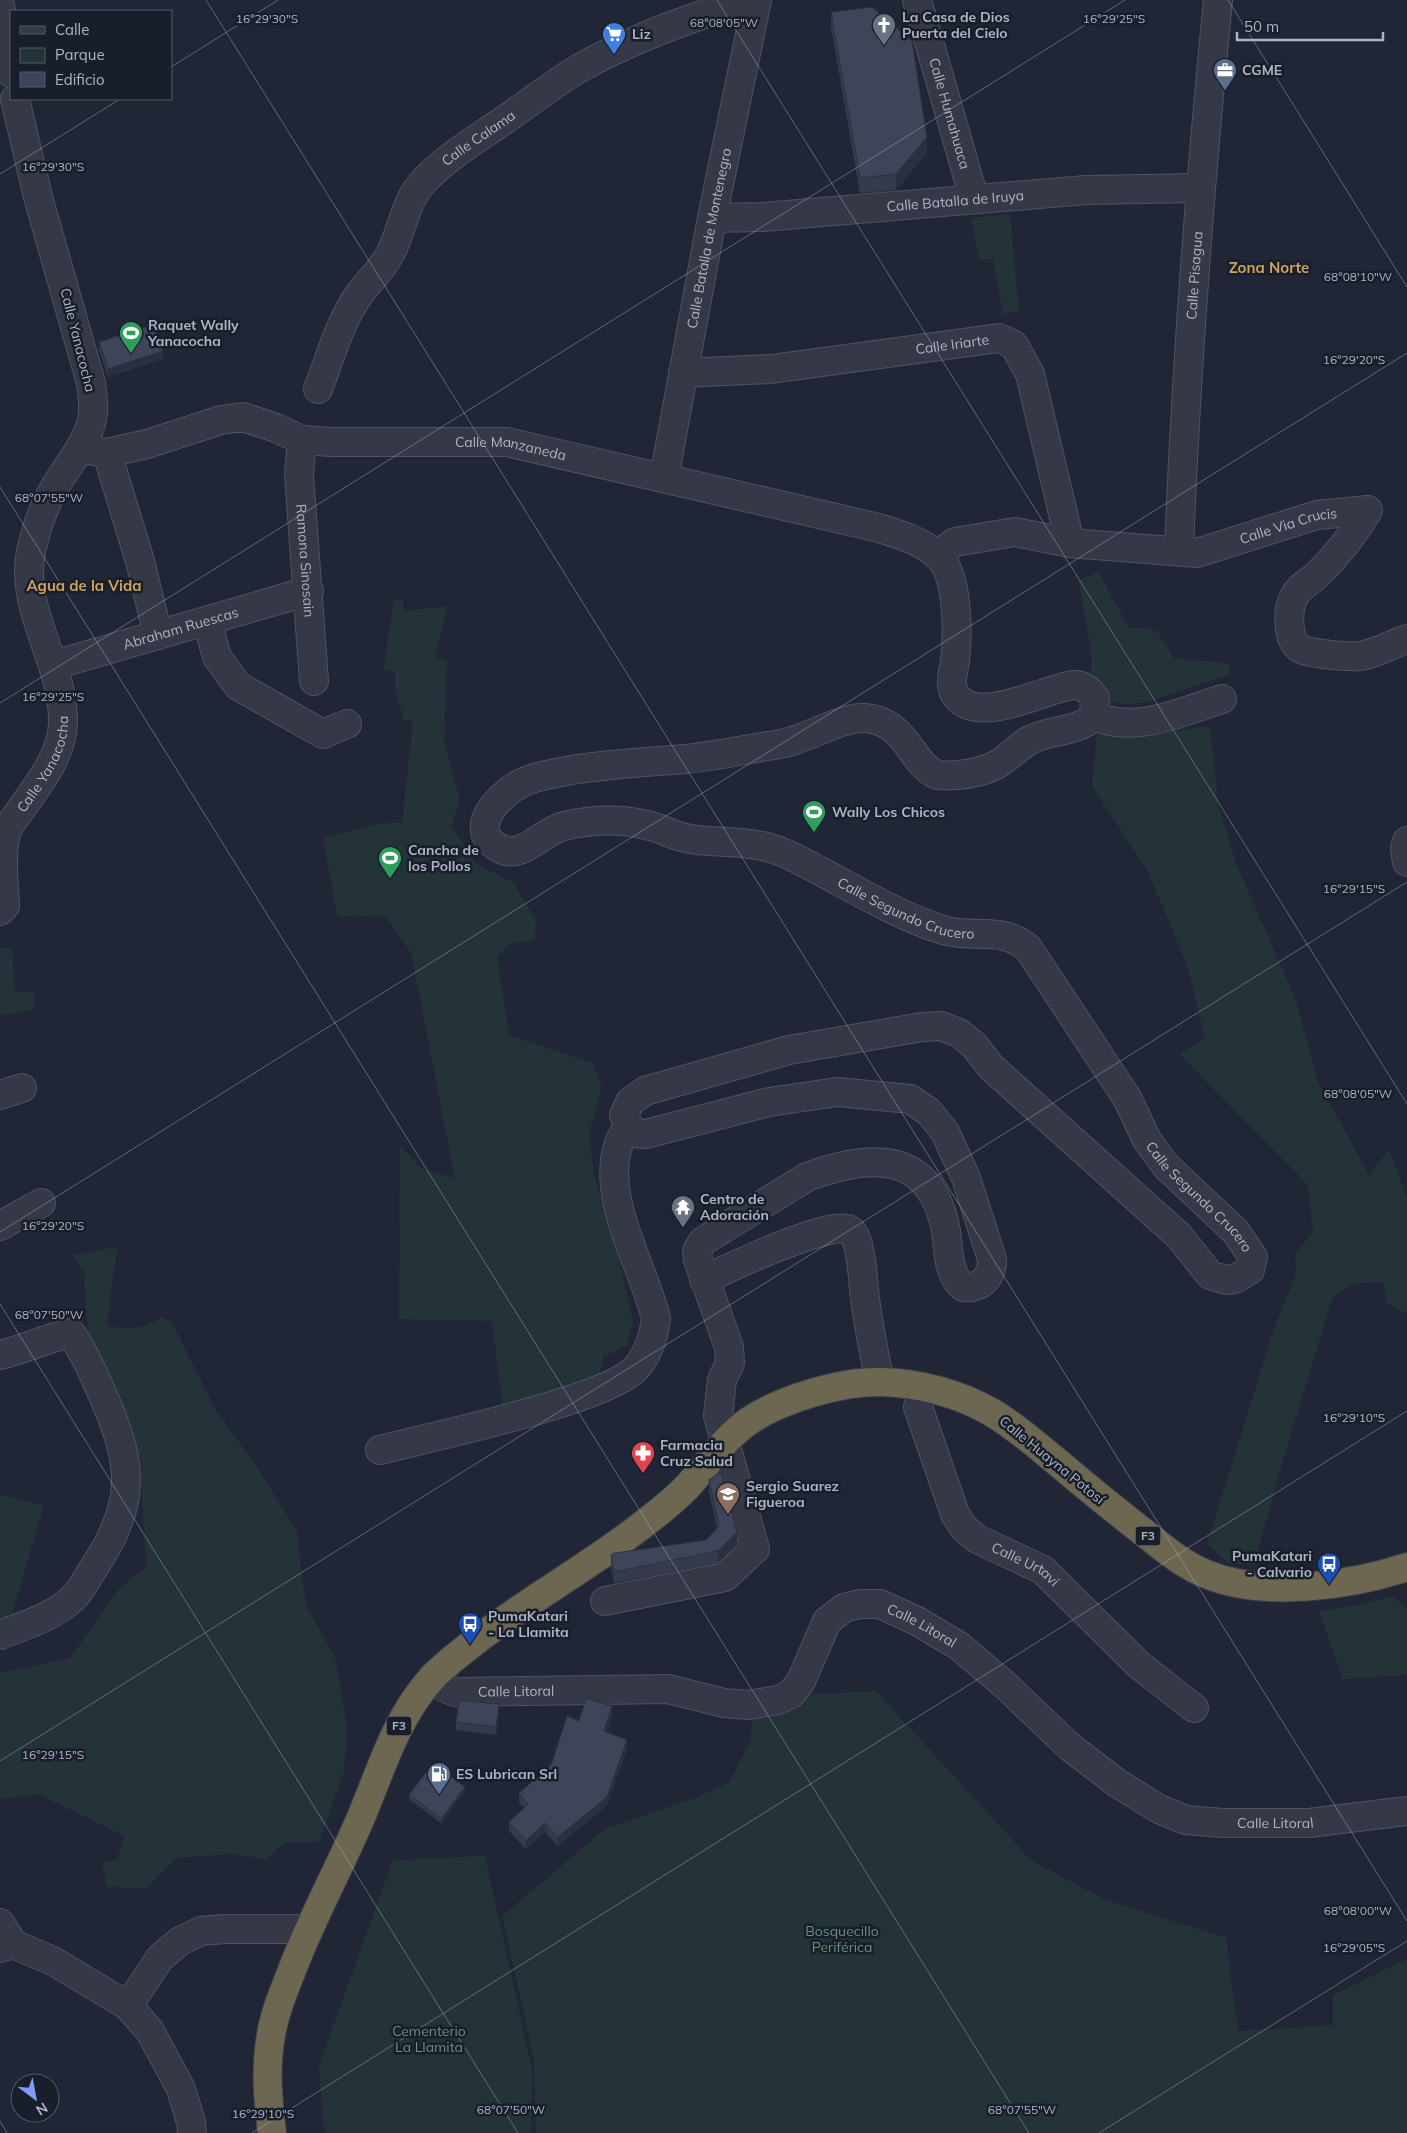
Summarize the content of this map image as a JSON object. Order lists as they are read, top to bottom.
{
  "streets": {
    "highway": ["Calle Huayna Potosí", "F3"],
    "street": [
      "Calle Humahuaca",
      "Calle Calama",
      "Calle Batalla de Iruya",
      "Calle Batalla de Montenegro",
      "Calle Pisagua",
      "Calle Yanacocha",
      "Calle Iriarte",
      "Calle Manzaneda",
      "Calle Via Crucis",
      "Ramona Sinosain",
      "Abraham Ruescas",
      "Calle Segundo Crucero",
      "Calle Urtavi",
      "Calle Litoral"
    ]
  },
  "crossings": [
    ["Calle Humahuaca", "Calle Batalla de Iruya"],
    ["Calle Batalla de Iruya", "Calle Batalla de Montenegro"],
    ["Calle Batalla de Iruya", "Calle Pisagua"],
    ["Calle Batalla de Montenegro", "Calle Iriarte"],
    ["Calle Batalla de Montenegro", "Calle Manzaneda"],
    ["Calle Pisagua", "Calle Via Crucis"],
    ["Calle Yanacocha", "Calle Manzaneda"],
    ["Calle Yanacocha", "Abraham Ruescas"],
    ["Calle Iriarte", "Calle Via Crucis"],
    ["Calle Manzaneda", "Calle Via Crucis"],
    ["Calle Manzaneda", "Ramona Sinosain"],
    ["Ramona Sinosain", "Abraham Ruescas"],
    ["Calle Huayna Potosí", "F3"],
    ["Calle Huayna Potosí", "Calle Urtavi"],
    ["Calle Huayna Potosí", "Calle Litoral"],
    ["F3", "Calle Litoral"]
  ],
  "districts": ["Zona Norte", "Agua de la Vida"],
  "parks": ["Bosquecillo Periférica", "Cementerio La Llamita"],
  "places": {
    "church": ["La Casa de Dios Puerta del Cielo"],
    "supermarket": ["Liz"],
    "office": ["CGME"],
    "sports": ["Raquet Wally Yanacocha", "Wally Los Chicos", "Cancha de los Pollos"],
    "temple": ["Centro de Adoración"],
    "pharmacy": ["Farmacia Cruz Salud"],
    "school or university": ["Sergio Suarez Figueroa"],
    "bus stop": ["PumaKatari - Calvario", "PumaKatari - La Llamita"],
    "fuel station": ["ES Lubrican Srl"]
  },
  "legend": ["Calle", "Parque", "Edificio"],
  "scale_bar": "50 m",
  "north": "bottom right",
  "coordinates": [
    "16°29'30\"S",
    "16°29'25\"S",
    "68°08'05\"W",
    "68°08'10\"W",
    "16°29'20\"S",
    "68°07'55\"W",
    "16°29'15\"S",
    "68°07'50\"W",
    "16°29'10\"S",
    "68°08'00\"W",
    "16°29'05\"S"
  ]
}
